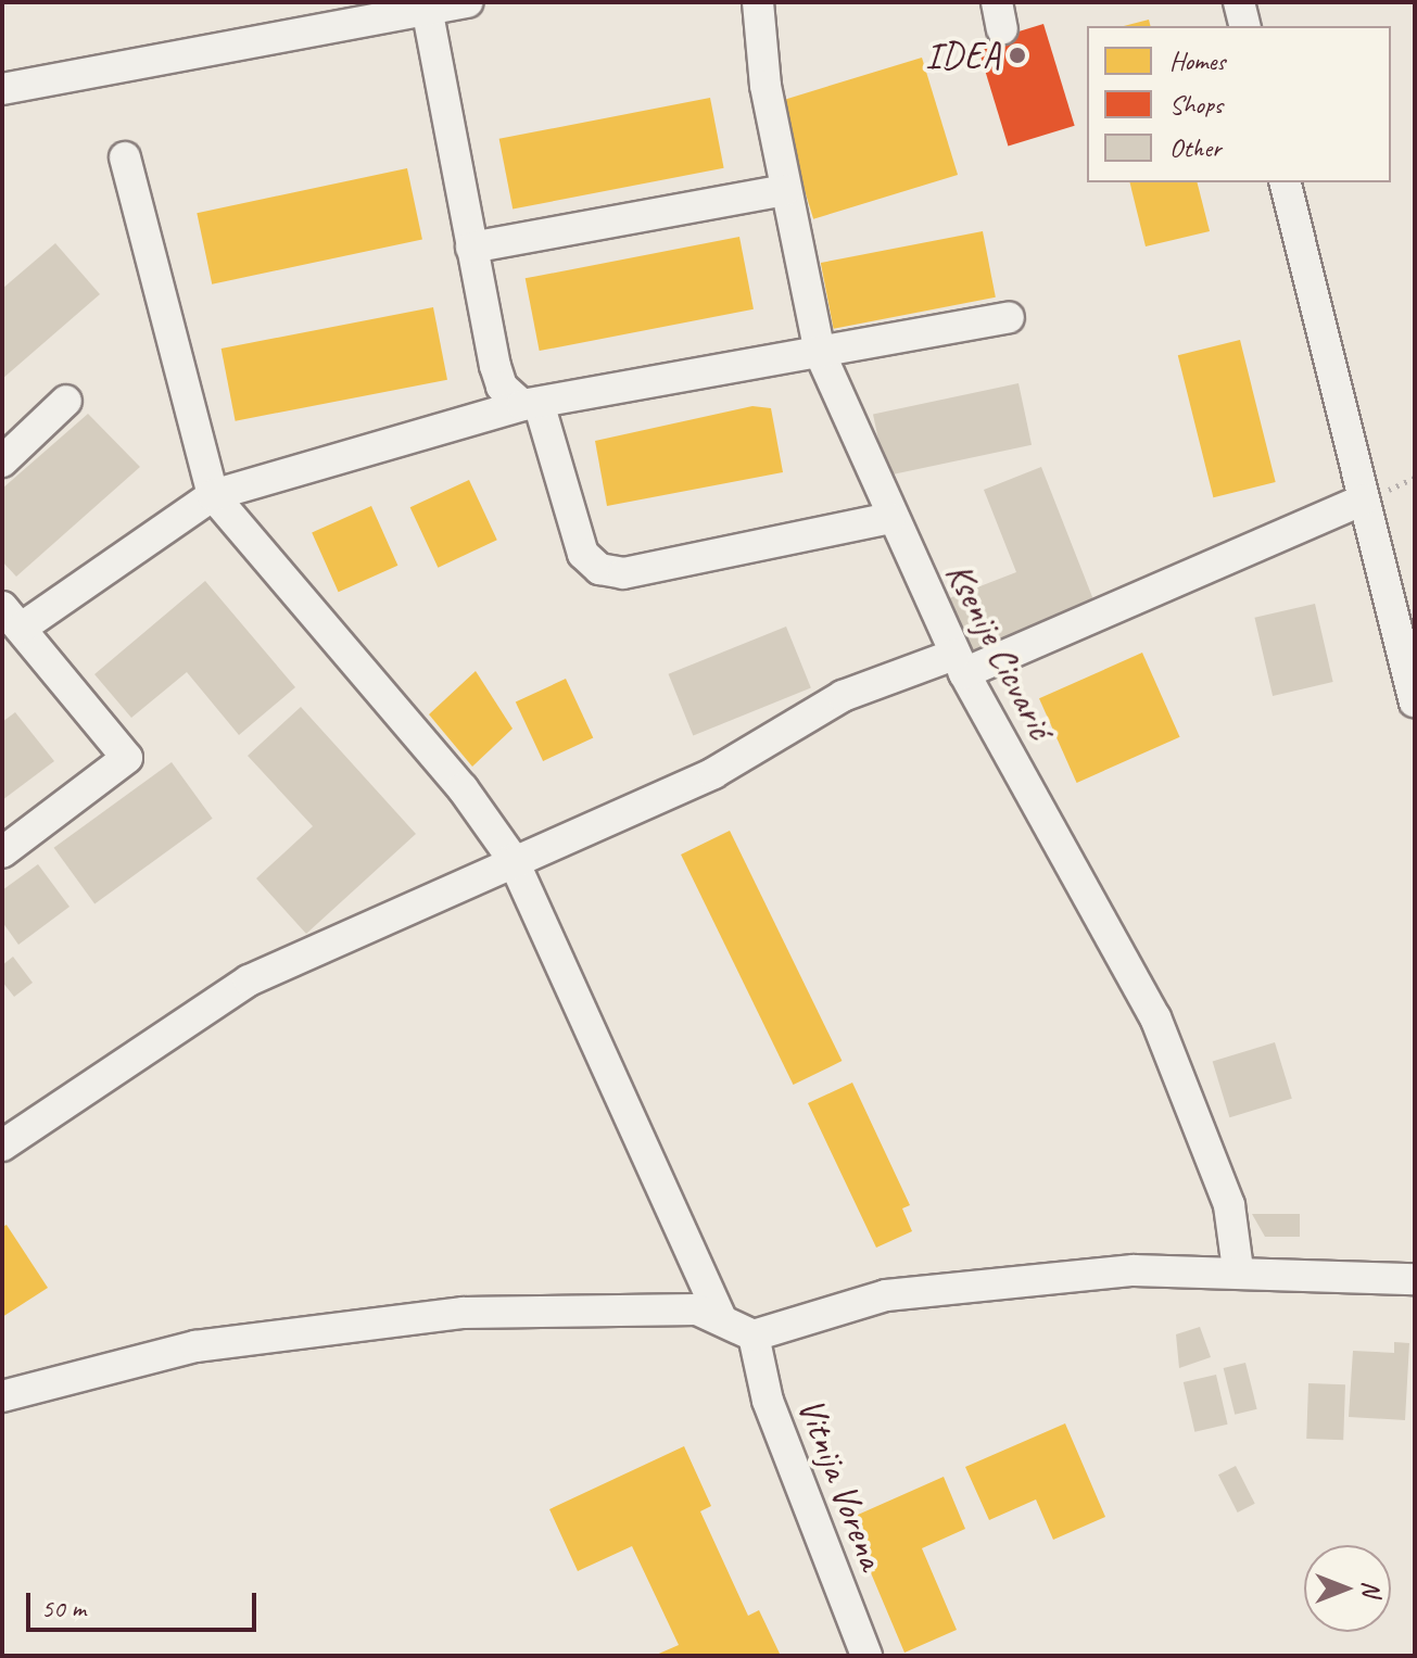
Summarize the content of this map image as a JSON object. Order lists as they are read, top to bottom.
{
  "streets": {
    "street": ["Ksenije Cicvarić", "Vitnija Vorena"]
  },
  "places": ["IDEA"],
  "legend": ["Homes", "Shops", "Other"],
  "scale_bar": "50 m",
  "north": "right"
}
